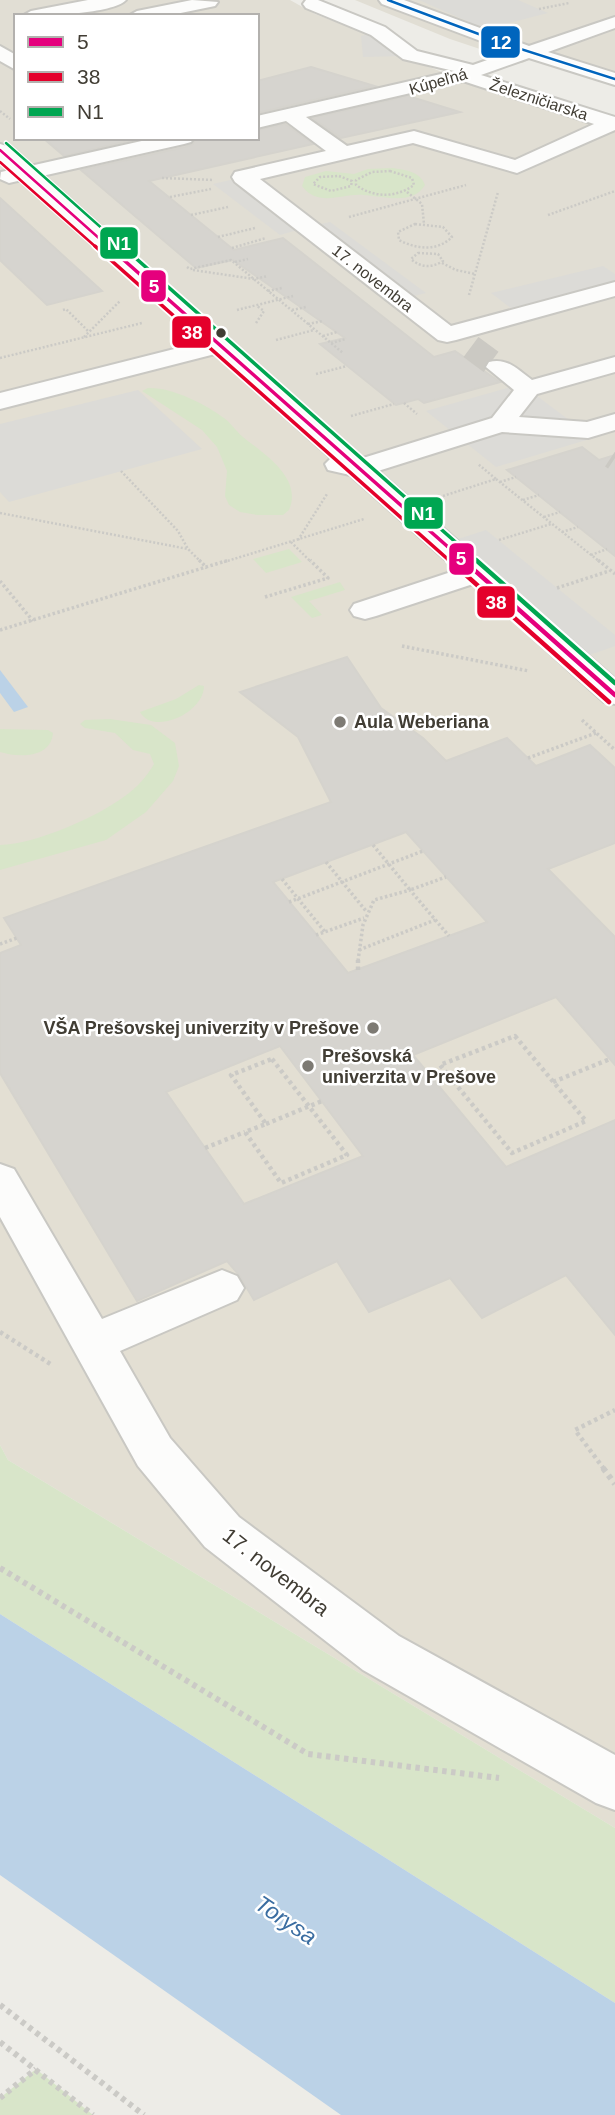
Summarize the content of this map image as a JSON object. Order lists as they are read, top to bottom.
{
  "streets": {
    "street": ["Kúpeľná", "Železničiarska", "17. novembra"]
  },
  "crossings": [
    ["Kúpeľná", "Železničiarska"]
  ],
  "water": ["Torysa"],
  "places": ["Aula Weberiana", "VŠA Prešovskej univerzity v Prešove", "Prešovská univerzita v Prešove"],
  "lines": [
    "transit line 12",
    "transit line N1",
    "transit line 5",
    "transit line 38"
  ],
  "legend": ["5", "38", "N1"]
}
